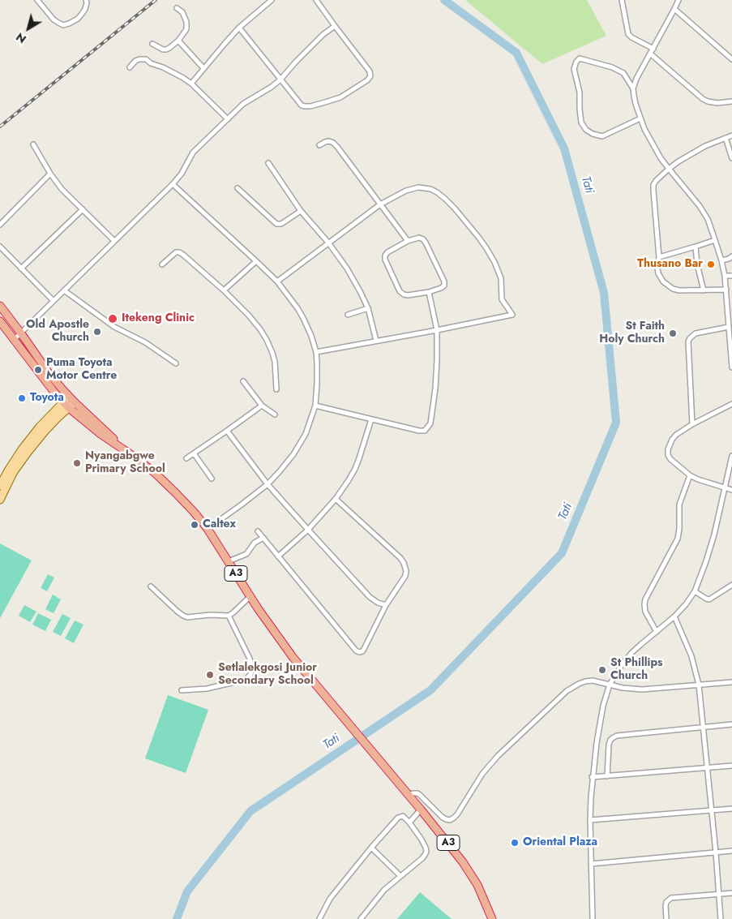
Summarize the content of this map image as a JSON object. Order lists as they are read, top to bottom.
{
  "streets": {
    "highway": ["A3"]
  },
  "water": ["Tati"],
  "places": [
    "Thusano Bar",
    "Itekeng Clinic",
    "Old Apostle Church",
    "St Faith Holy Church",
    "Puma Toyota Motor Centre",
    "Toyota",
    "Nyangabgwe Primary School",
    "Caltex",
    "St Phillips Church",
    "Setlalekgosi Junior Secondary School",
    "Oriental Plaza"
  ],
  "north": "bottom left"
}
